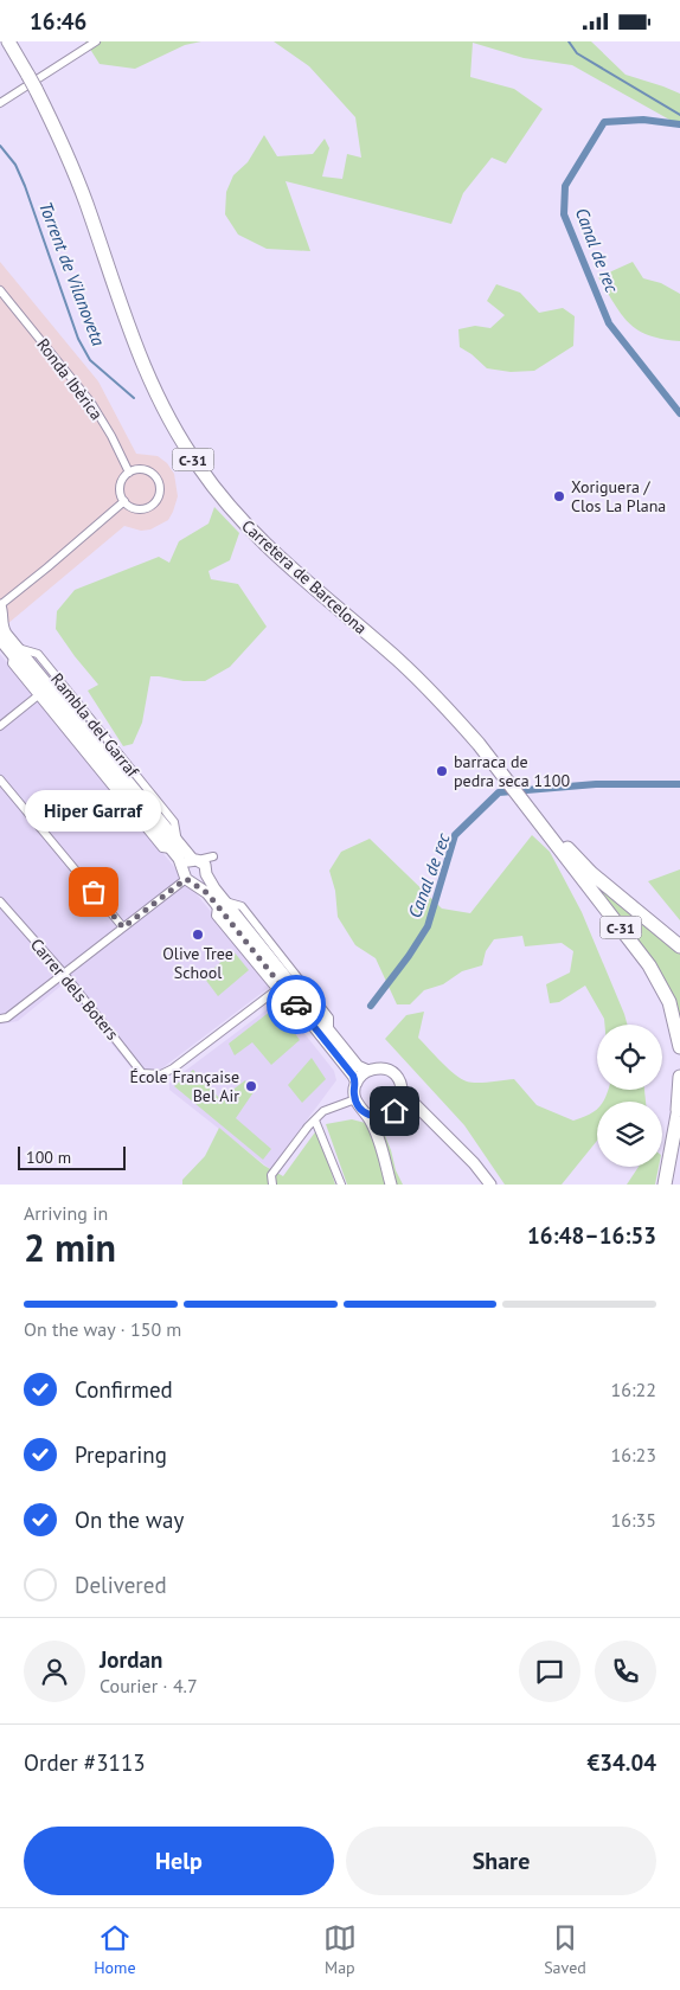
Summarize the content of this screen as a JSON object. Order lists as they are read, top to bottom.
{
  "streets": {
    "highway": ["C-31", "Carretera de Barcelona"],
    "street": ["Ronda Ibèrica", "Rambla del Garraf", "Carrer dels Boters"]
  },
  "crossings": [
    ["C-31", "Carretera de Barcelona"],
    ["Rambla del Garraf", "Carrer dels Boters"]
  ],
  "water": ["Canal de rec", "Torrent de Vilanoveta"],
  "places": [
    "Xoriguera / Clos La Plana",
    "barraca de pedra seca 1100",
    "Hiper Garraf",
    "Olive Tree School",
    "École Française Bel Air"
  ],
  "scale_bar": "100 m",
  "page": {
    "status": "16:46",
    "bubble": "Hiper Garraf",
    "scale": "100 m",
    "heading": ["2 min", "Arriving in", "16:48–16:53"],
    "panel": [
      "Jordan",
      "Courier · 4.7",
      "Order #3113",
      "€34.04"
    ],
    "bar": "On the way · 150 m",
    "list": [
      ["Confirmed", "16:22"],
      ["Preparing", "16:23"],
      ["On the way", "16:35"],
      "Delivered"
    ],
    "buttons": ["Help", "Share"],
    "tabs": ["Home", "Map", "Saved"]
  }
}
